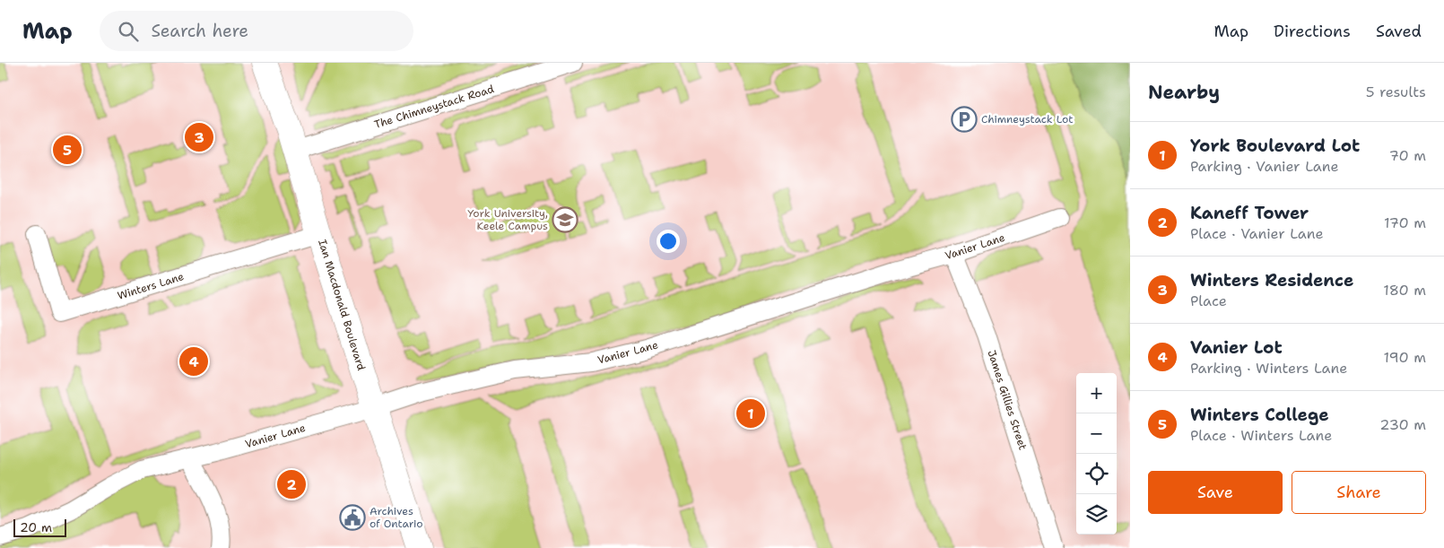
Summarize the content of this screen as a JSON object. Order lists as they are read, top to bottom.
{
  "streets": {
    "street": [
      "The Chimneystack Road",
      "Vanier Lane",
      "Winters Lane",
      "Ian Macdonald Boulevard",
      "James Gillies Street"
    ]
  },
  "crossings": [
    ["The Chimneystack Road", "Ian Macdonald Boulevard"],
    ["Vanier Lane", "Ian Macdonald Boulevard"],
    ["Vanier Lane", "James Gillies Street"],
    ["Winters Lane", "Ian Macdonald Boulevard"]
  ],
  "places": {
    "parking": ["Chimneystack Lot"],
    "school or university": ["York University, Keele Campus"],
    "public building": ["Archives of Ontario"]
  },
  "scale_bar": "20 m",
  "page": {
    "header": "Map",
    "search": "Search here",
    "nav": ["Map", "Directions", "Saved"],
    "heading": ["Nearby", "5 results"],
    "pins": [
      "3",
      "5",
      "4",
      "1",
      "2"
    ],
    "list": [
      {
        "mark": "1",
        "name": "York Boulevard Lot",
        "note": "Parking · Vanier Lane",
        "value": "70 m"
      },
      {
        "mark": "2",
        "name": "Kaneff Tower",
        "note": "Place · Vanier Lane",
        "value": "170 m"
      },
      {
        "mark": "3",
        "name": "Winters Residence",
        "note": "Place",
        "value": "180 m"
      },
      {
        "mark": "4",
        "name": "Vanier Lot",
        "note": "Parking · Winters Lane",
        "value": "190 m"
      },
      {
        "mark": "5",
        "name": "Winters College",
        "note": "Place · Winters Lane",
        "value": "230 m"
      }
    ],
    "map_buttons": ["+", "−"],
    "buttons": ["Save", "Share"],
    "scale": "20 m"
  }
}
